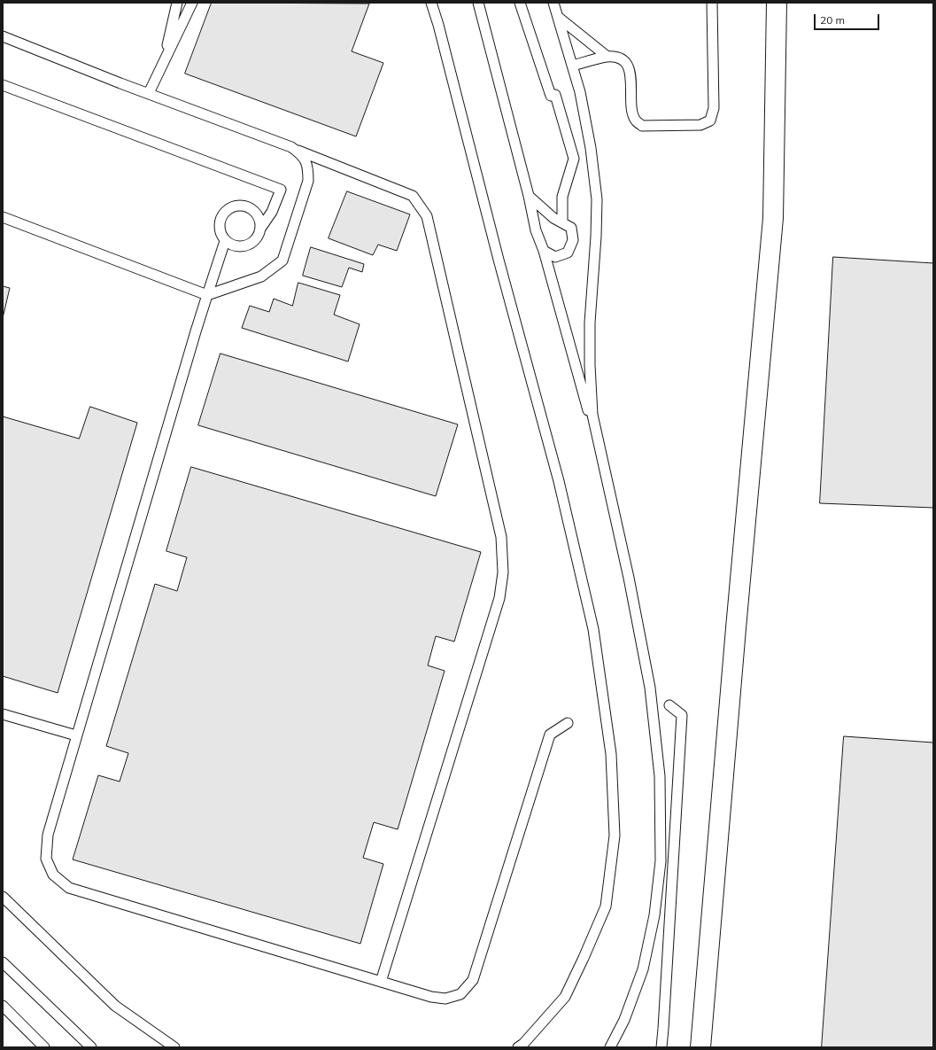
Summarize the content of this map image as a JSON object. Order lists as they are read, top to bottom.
{
  "scale_bar": "20 m"
}
